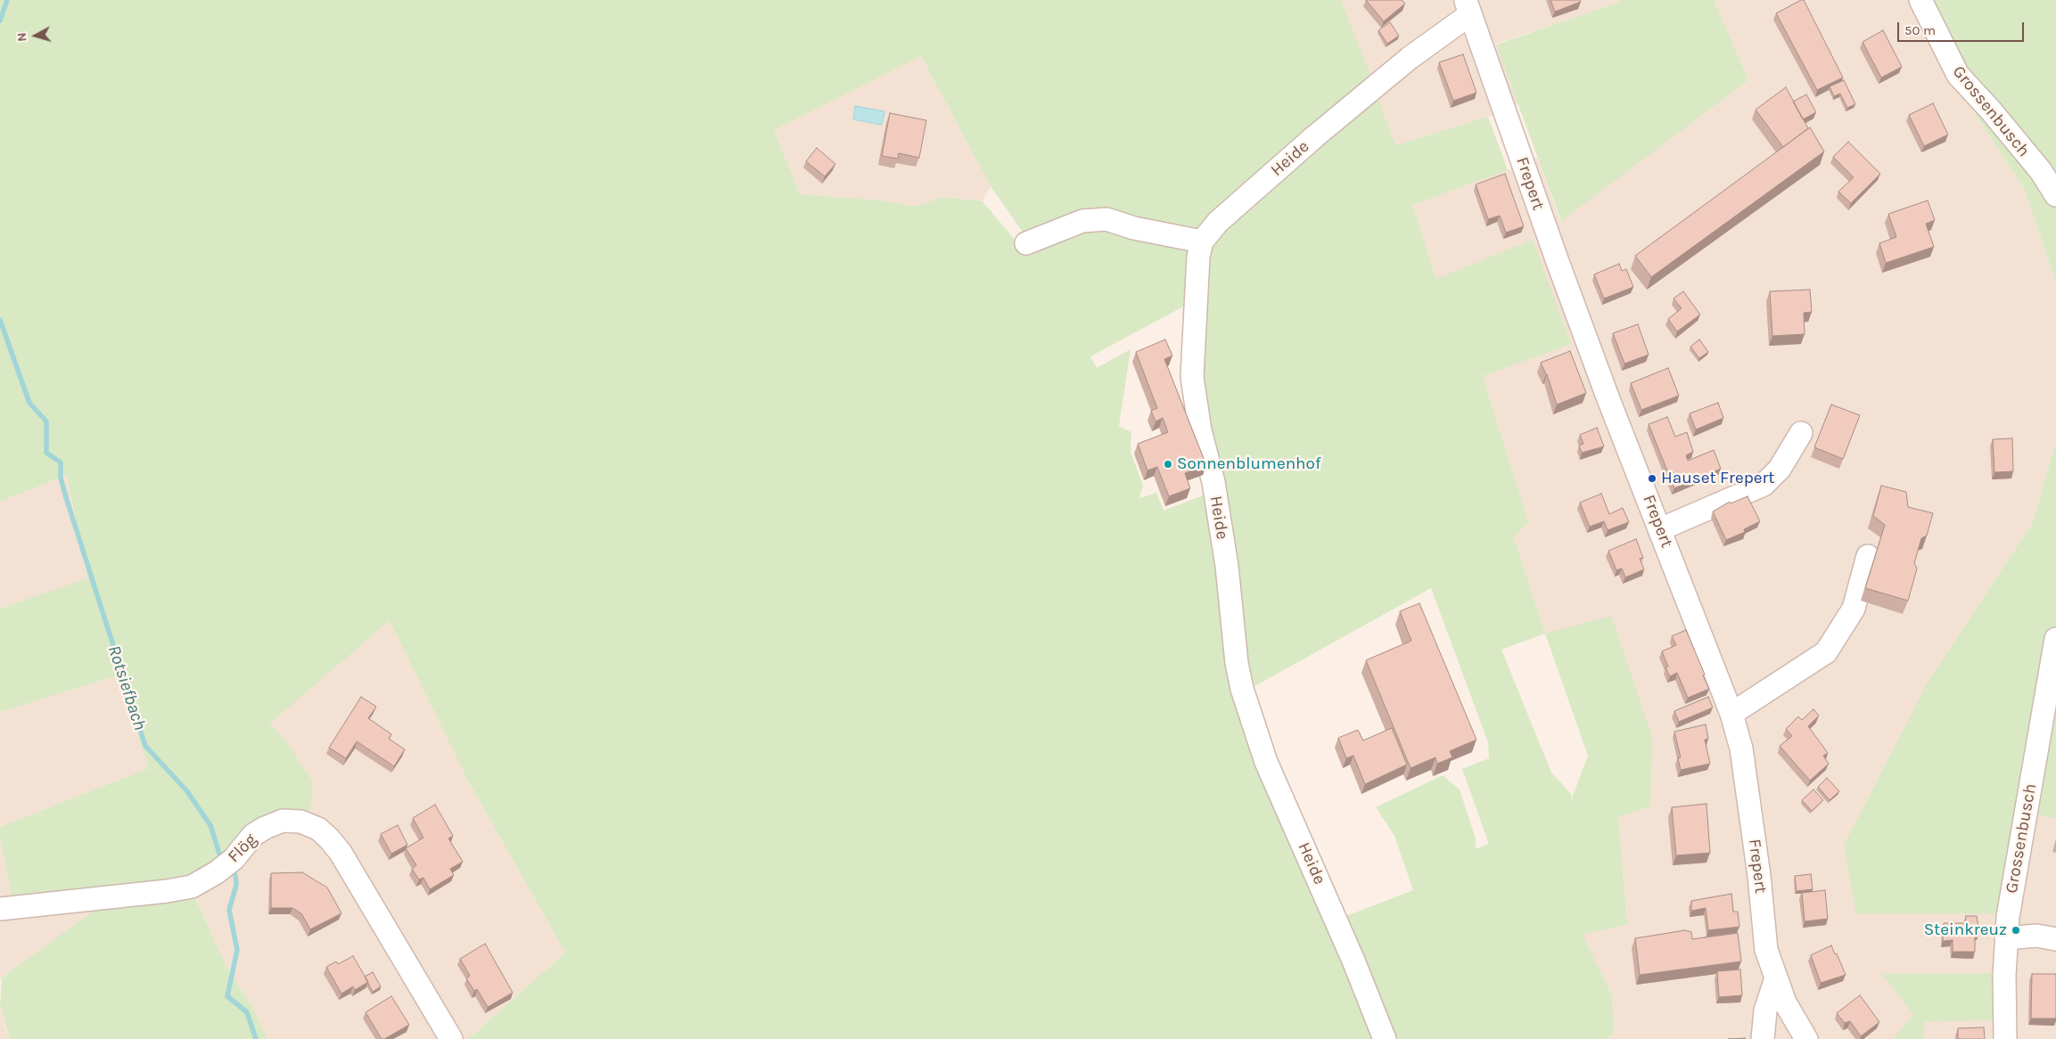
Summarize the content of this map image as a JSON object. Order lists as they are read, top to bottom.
{
  "streets": {
    "street": [
      "Grossenbusch",
      "Heide",
      "Frepert",
      "Flög"
    ]
  },
  "crossings": [
    ["Heide", "Frepert"]
  ],
  "water": ["Rotsiefbach"],
  "places": ["Sonnenblumenhof", "Hauset Frepert", "Steinkreuz"],
  "scale_bar": "50 m",
  "north": "left"
}
